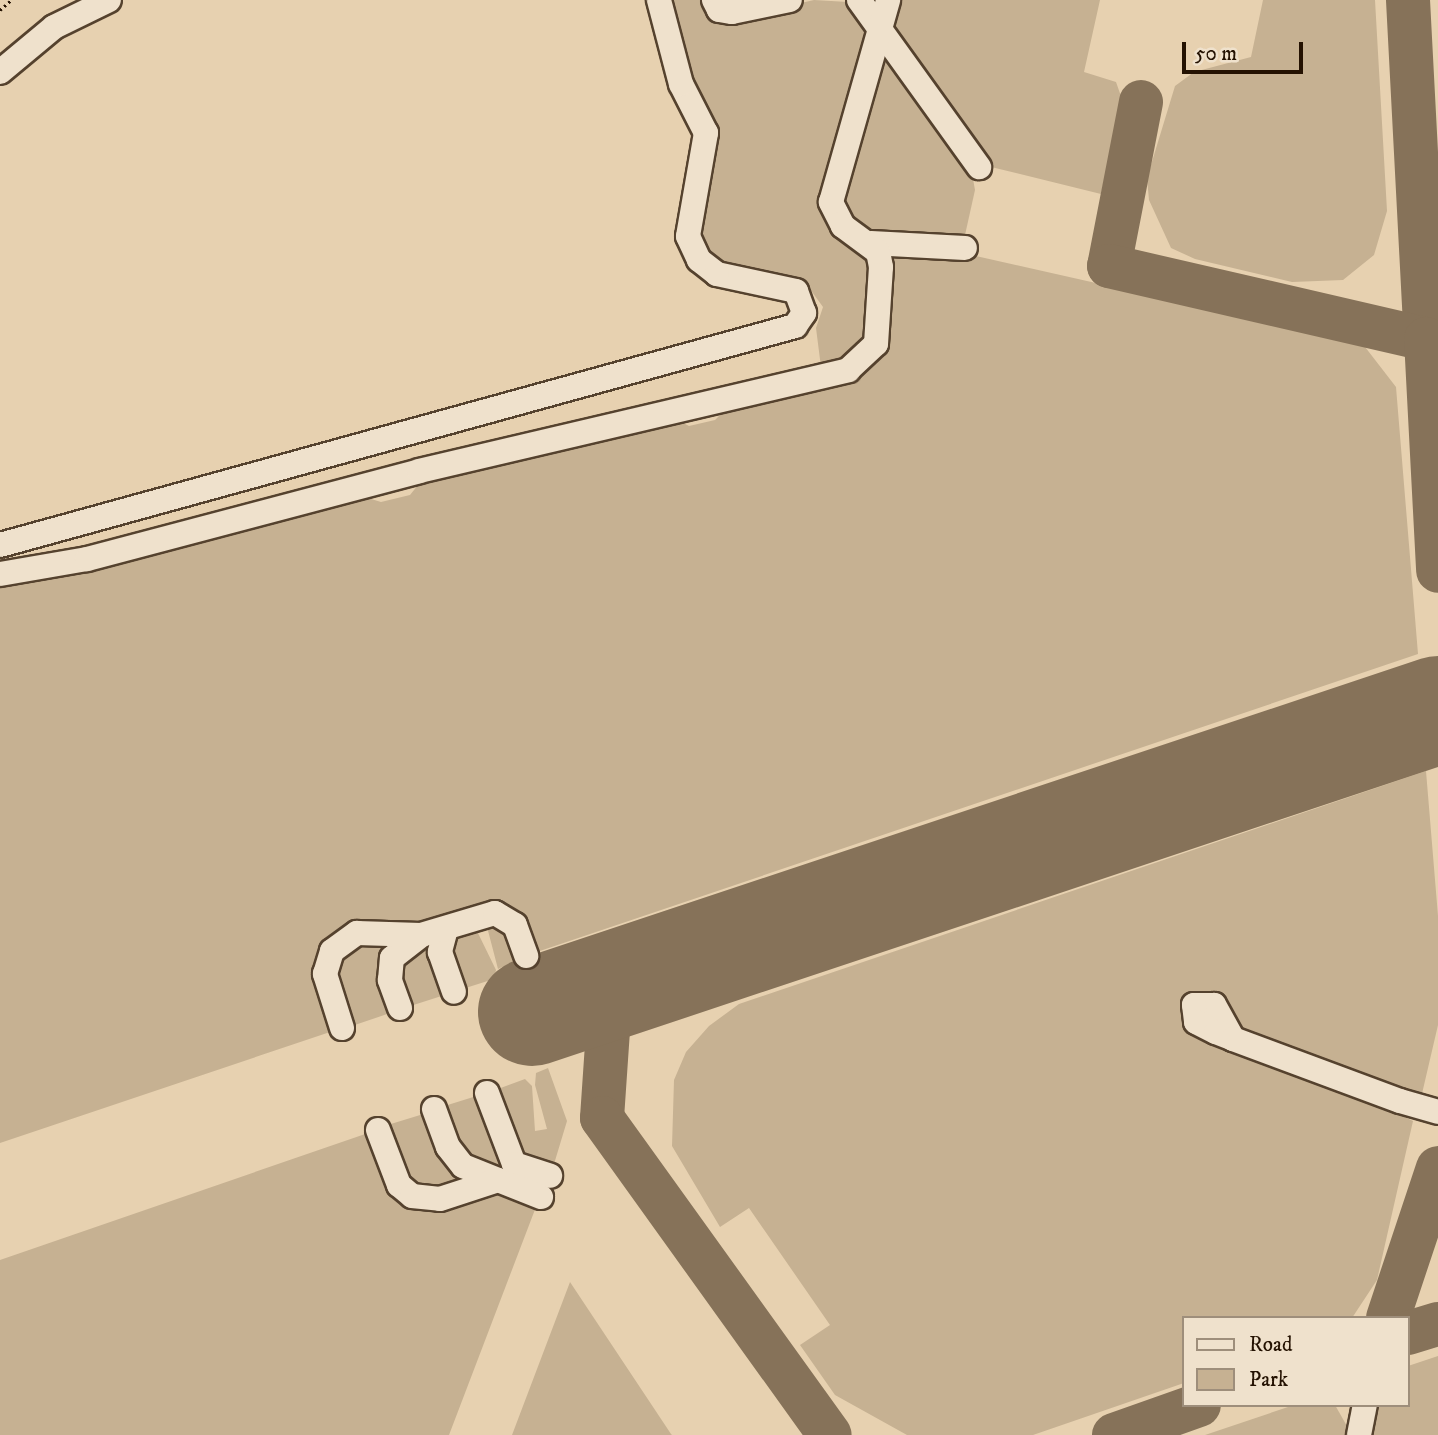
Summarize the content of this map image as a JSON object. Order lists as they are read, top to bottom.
{
  "legend": ["Road", "Park"],
  "scale_bar": "50 m"
}
